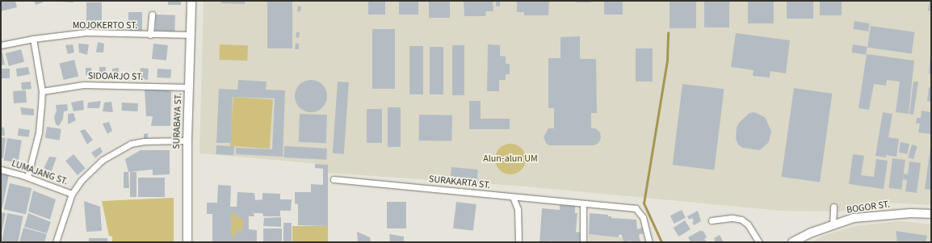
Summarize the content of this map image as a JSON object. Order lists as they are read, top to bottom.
{
  "streets": {
    "main road": ["SURABAYA ST.", "BOGOR ST."],
    "street": [
      "MOJOKERTO ST.",
      "SIDOARJO ST.",
      "LUMAJANG ST.",
      "SURAKARTA ST."
    ]
  },
  "crossings": [
    ["MOJOKERTO ST.", "SURABAYA ST."],
    ["SIDOARJO ST.", "SURABAYA ST."]
  ],
  "parks": ["Alun-alun UM"]
}
